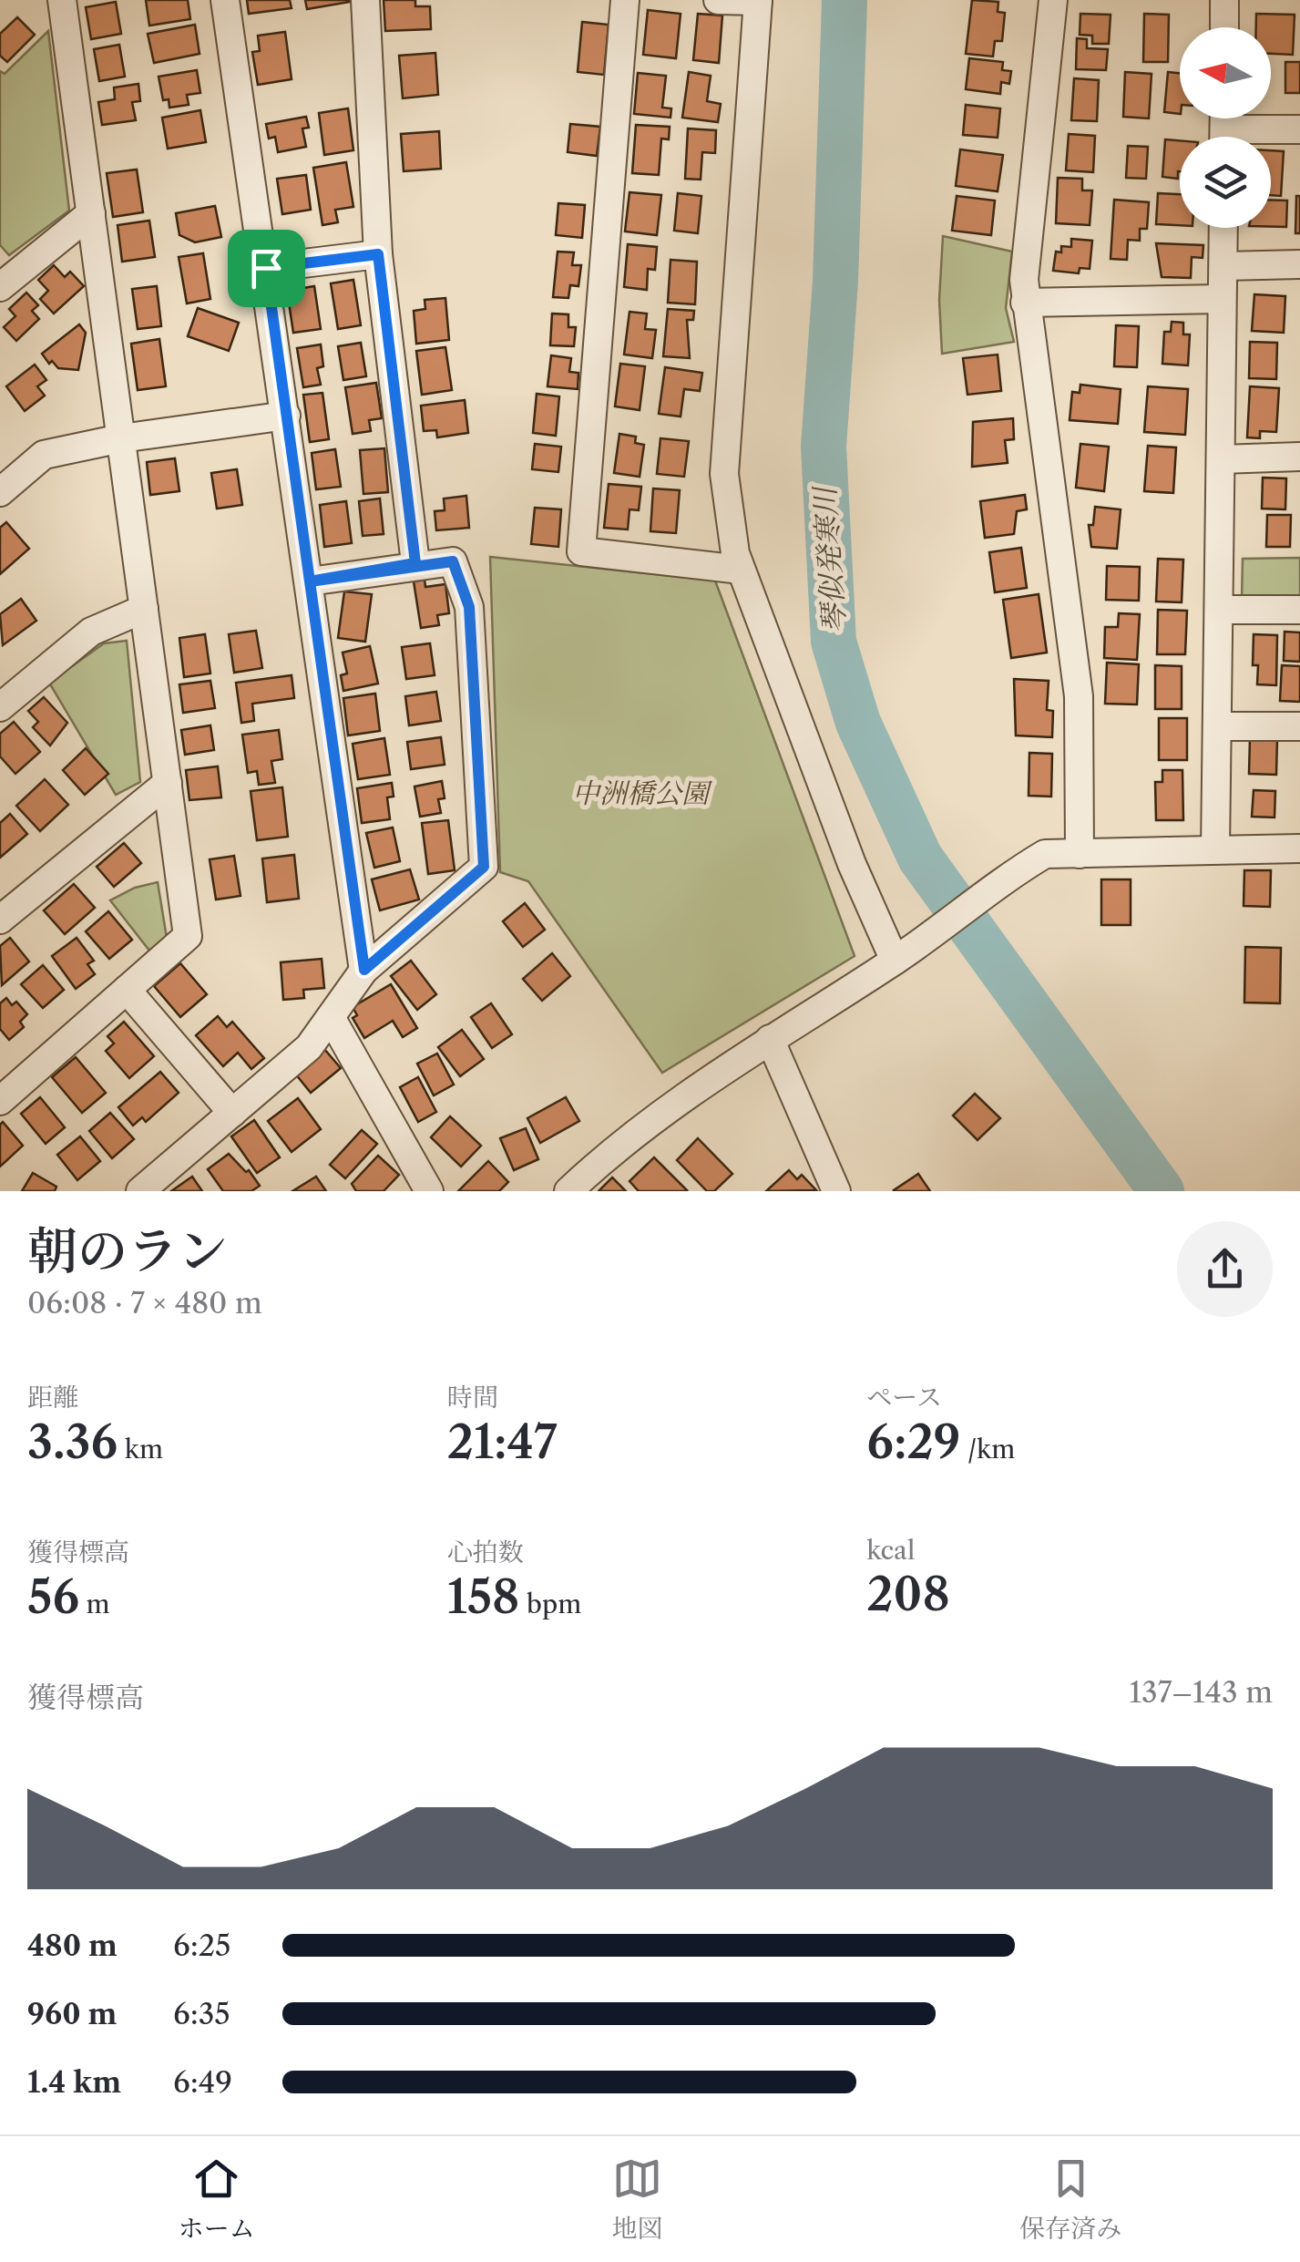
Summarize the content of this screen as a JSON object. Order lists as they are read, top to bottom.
{
  "water": ["琴似発寒川"],
  "parks": ["中洲橋公園"],
  "north": "left",
  "page": {
    "heading": ["朝のラン", "06:08 · 7 × 480 m"],
    "stats": [
      ["距離", "3.36 km"],
      ["時間", "21:47"],
      ["ペース", "6:29 /km"],
      ["獲得標高", "56 m"],
      ["心拍数", "158 bpm"],
      ["kcal", "208"]
    ],
    "chart": ["獲得標高", "137–143 m"],
    "list": [
      {
        "name": "480 m",
        "note": "6:25"
      },
      {
        "name": "960 m",
        "note": "6:35"
      },
      {
        "name": "1.4 km",
        "note": "6:49"
      }
    ],
    "tabs": ["ホーム", "地図", "保存済み"]
  }
}
